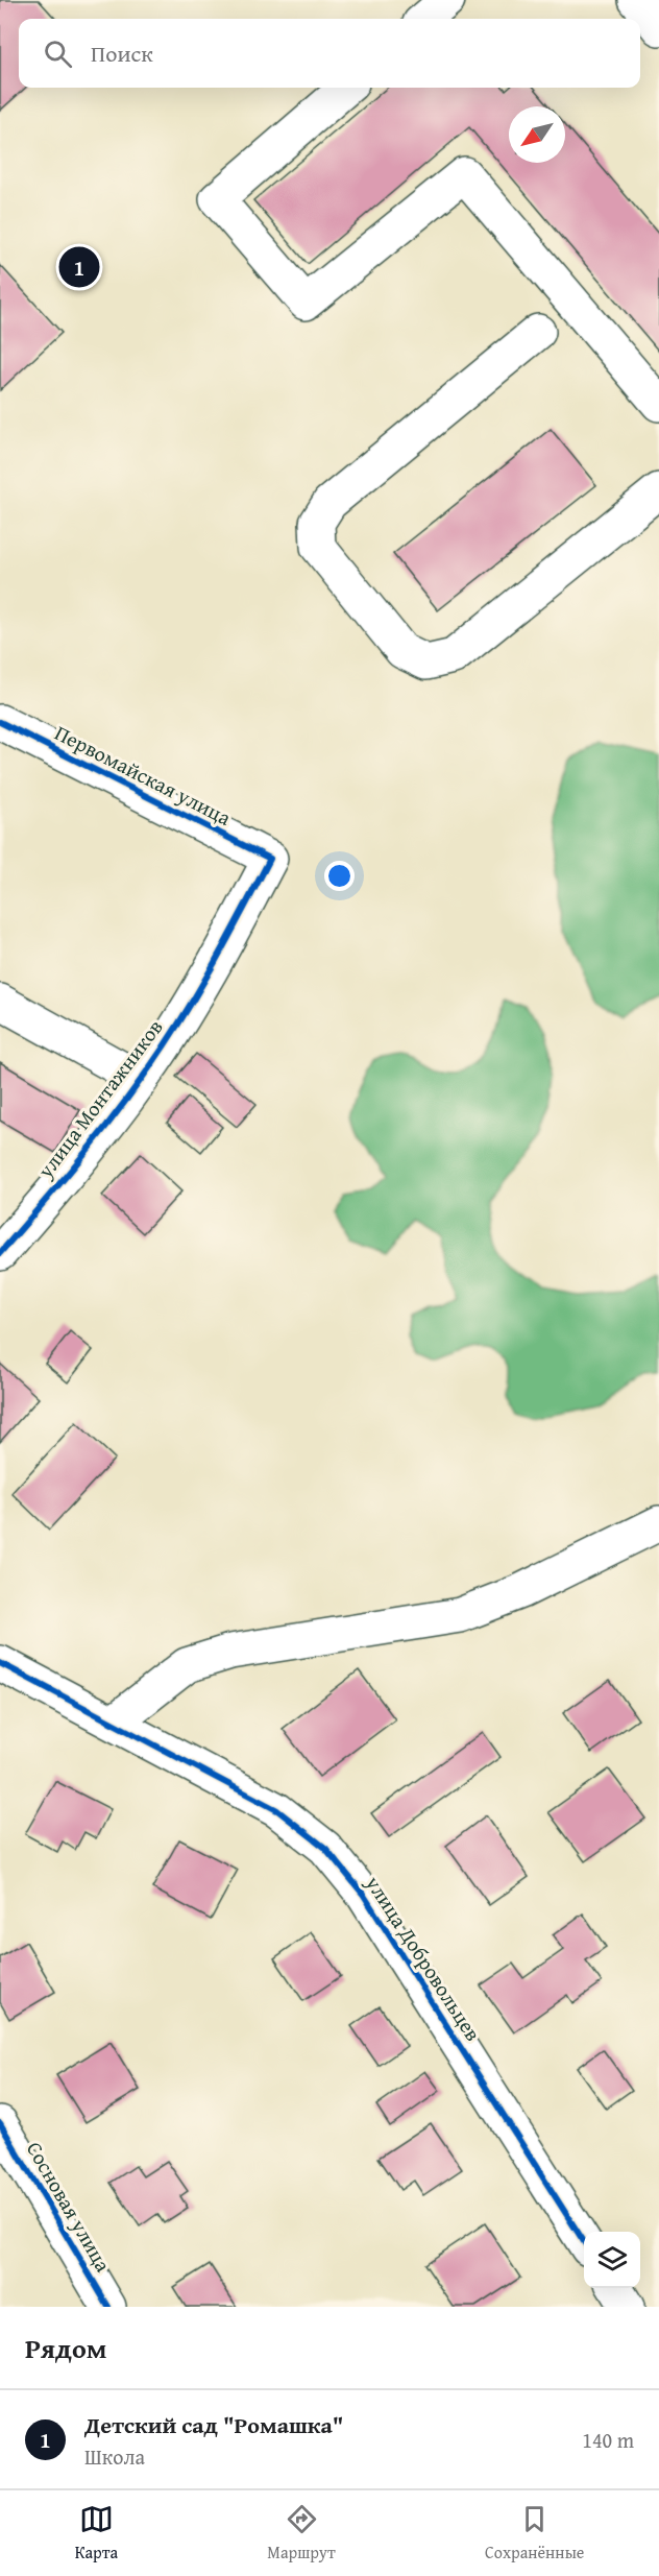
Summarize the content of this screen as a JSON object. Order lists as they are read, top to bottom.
{
  "streets": {
    "street": [
      "Первомайская улица",
      "улица Монтажников",
      "улица Добровольцев",
      "Сосновая улица"
    ]
  },
  "crossings": [
    ["Первомайская улица", "улица Монтажников"]
  ],
  "north": "bottom left",
  "page": {
    "search": "Поиск",
    "pins": "1",
    "heading": "Рядом",
    "list": [
      {
        "mark": "1",
        "name": "Детский сад \"Ромашка\"",
        "note": "Школа",
        "value": "140 m"
      }
    ],
    "nav": ["Карта", "Маршрут", "Сохранённые"]
  }
}
